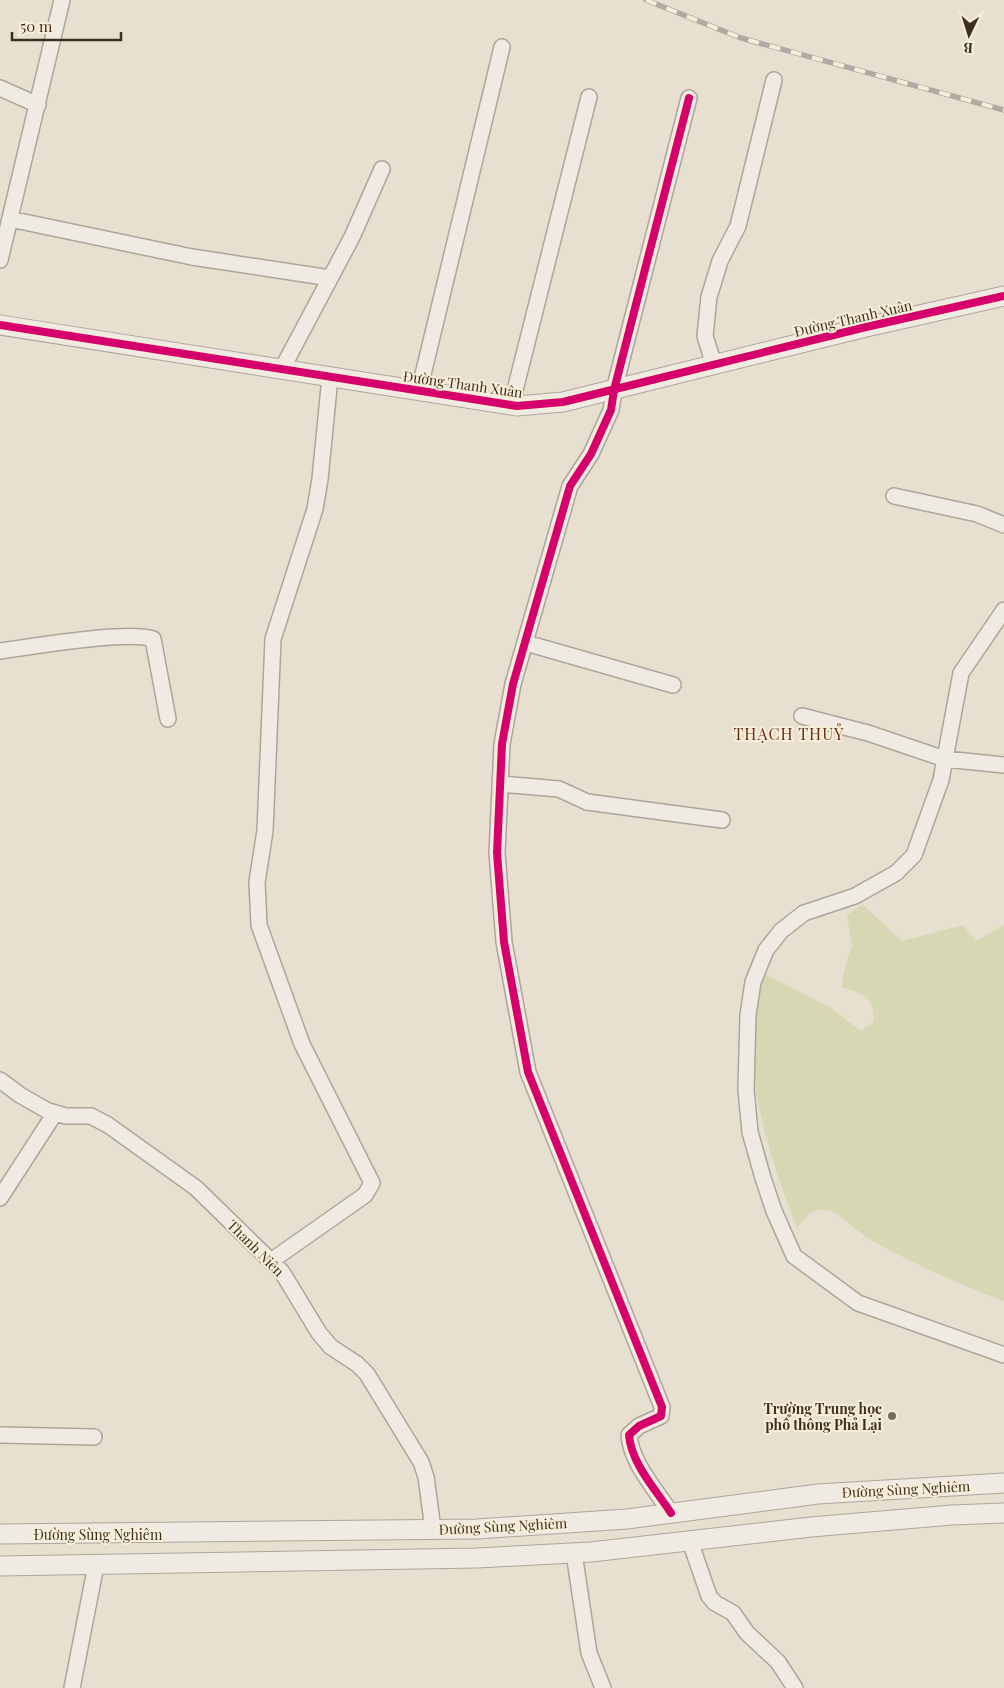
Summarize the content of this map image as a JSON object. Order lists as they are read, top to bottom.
{
  "streets": {
    "street": ["Đường Thanh Xuân", "Thanh Niên", "Đường Sùng Nghiêm"]
  },
  "crossings": [
    ["Thanh Niên", "Đường Sùng Nghiêm"]
  ],
  "districts": ["THẠCH THUỶ"],
  "places": ["Trường Trung học phổ thông Phả Lại"],
  "scale_bar": "50 m",
  "north": "bottom"
}
